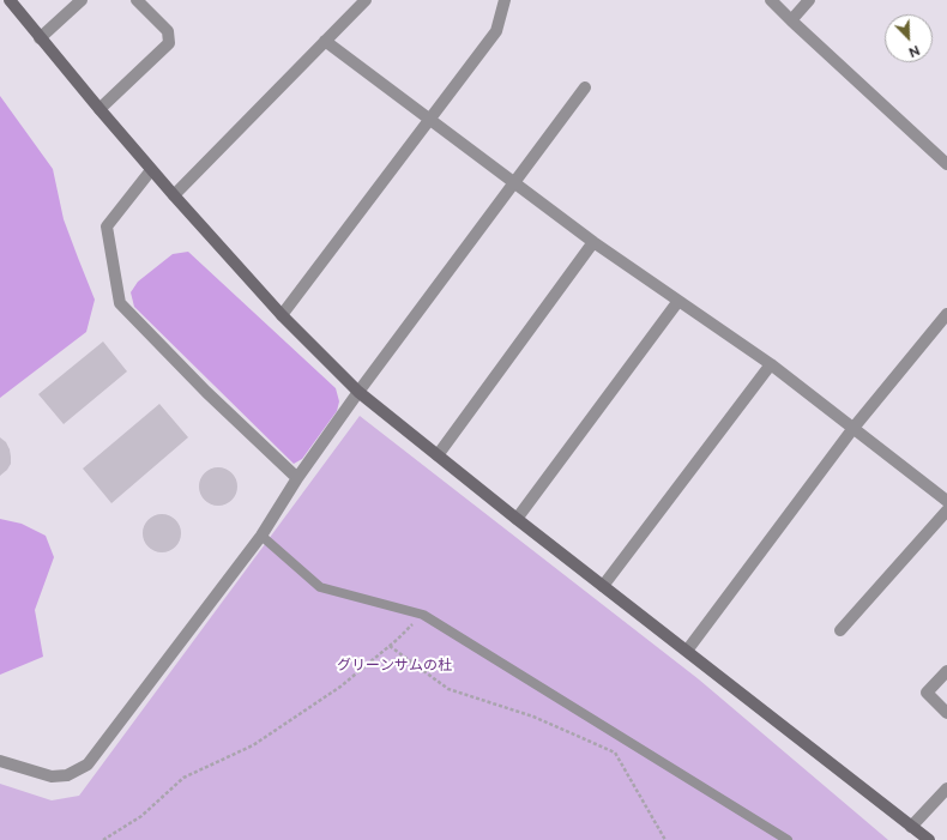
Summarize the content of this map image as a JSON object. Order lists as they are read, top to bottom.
{
  "parks": ["グリーンサムの杜"],
  "north": "bottom right"
}
